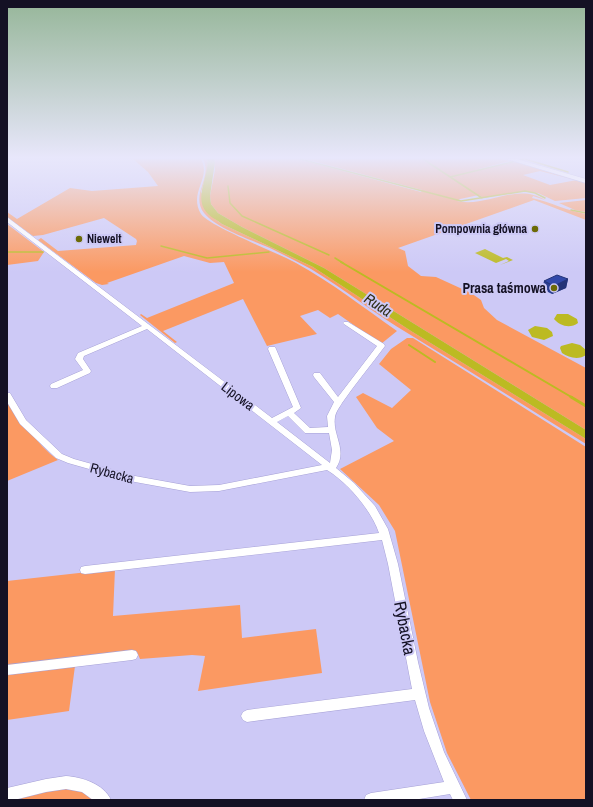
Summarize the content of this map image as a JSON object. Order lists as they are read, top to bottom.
{
  "streets": {
    "street": ["Lipowa", "Rybacka"]
  },
  "crossings": [
    ["Lipowa", "Rybacka"]
  ],
  "water": ["Ruda"],
  "places": ["Pompownia główna", "Niewelt", "Prasa taśmowa"]
}
